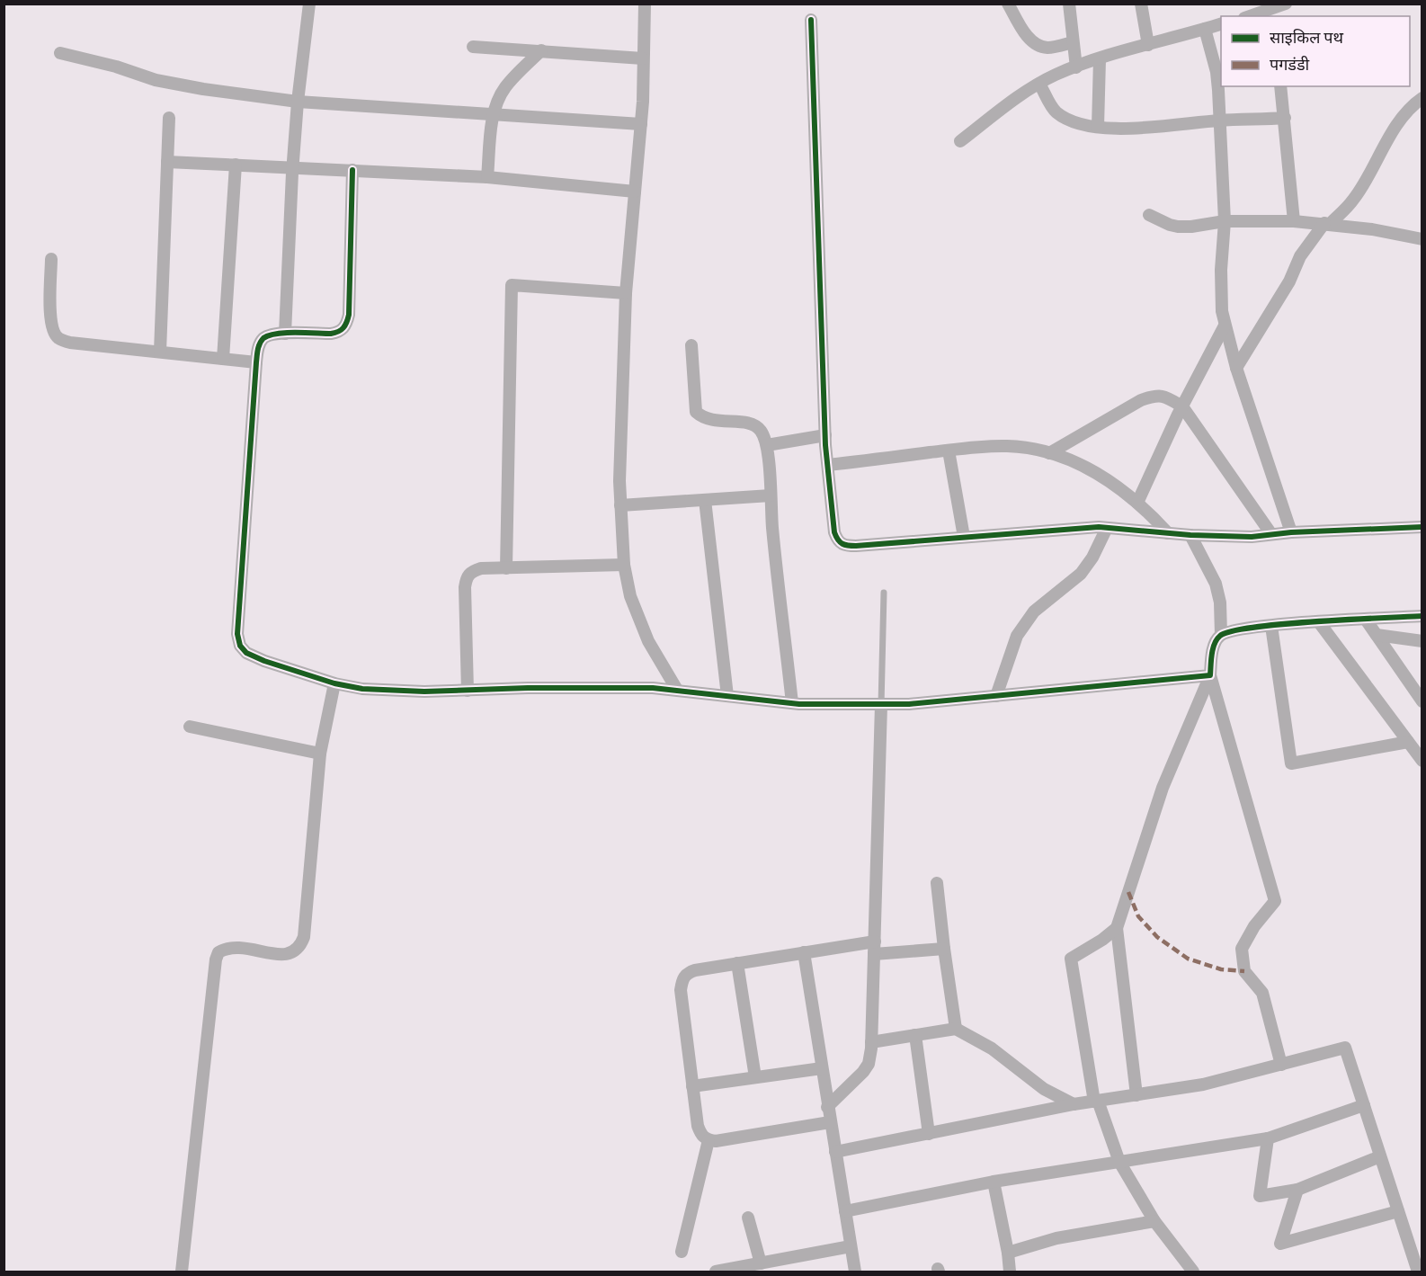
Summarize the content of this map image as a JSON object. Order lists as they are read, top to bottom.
{
  "legend": ["साइकिल पथ", "पगडंडी"]
}
